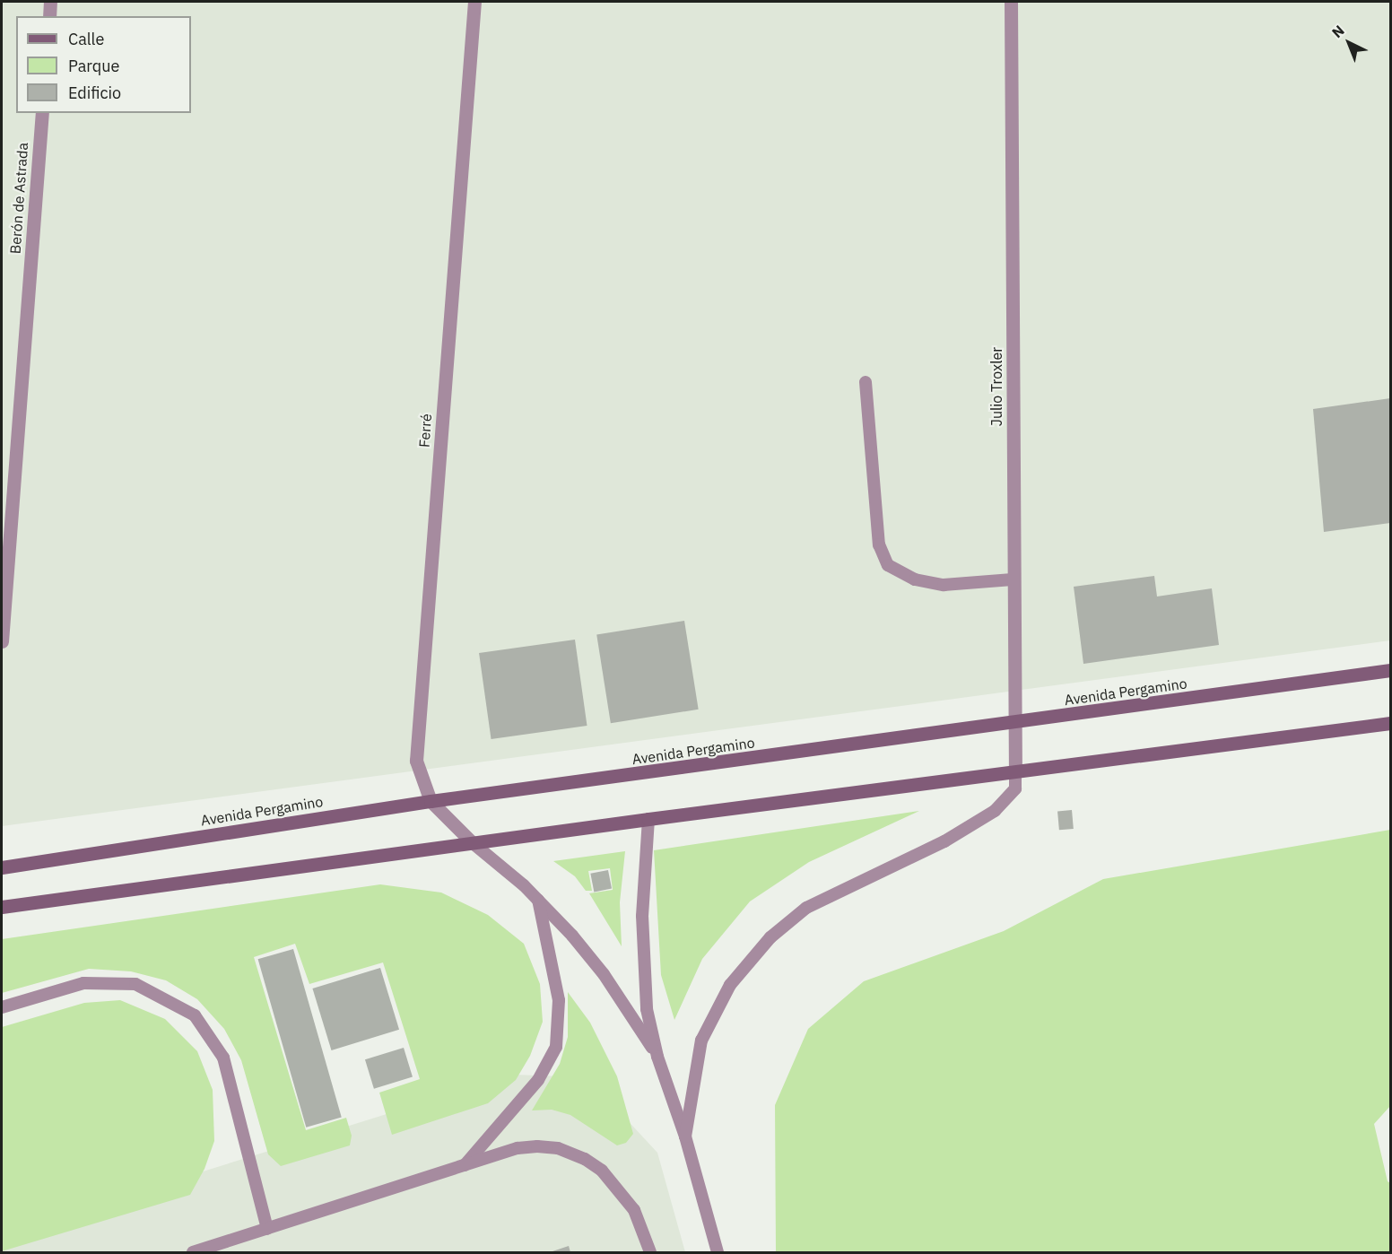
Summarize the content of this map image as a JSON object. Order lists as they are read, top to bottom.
{
  "streets": {
    "main road": ["Avenida Pergamino"],
    "street": ["Berón de Astrada", "Julio Troxler", "Ferré"]
  },
  "crossings": [
    ["Julio Troxler", "Avenida Pergamino"],
    ["Ferré", "Avenida Pergamino"]
  ],
  "legend": ["Calle", "Parque", "Edificio"],
  "north": "top left"
}
